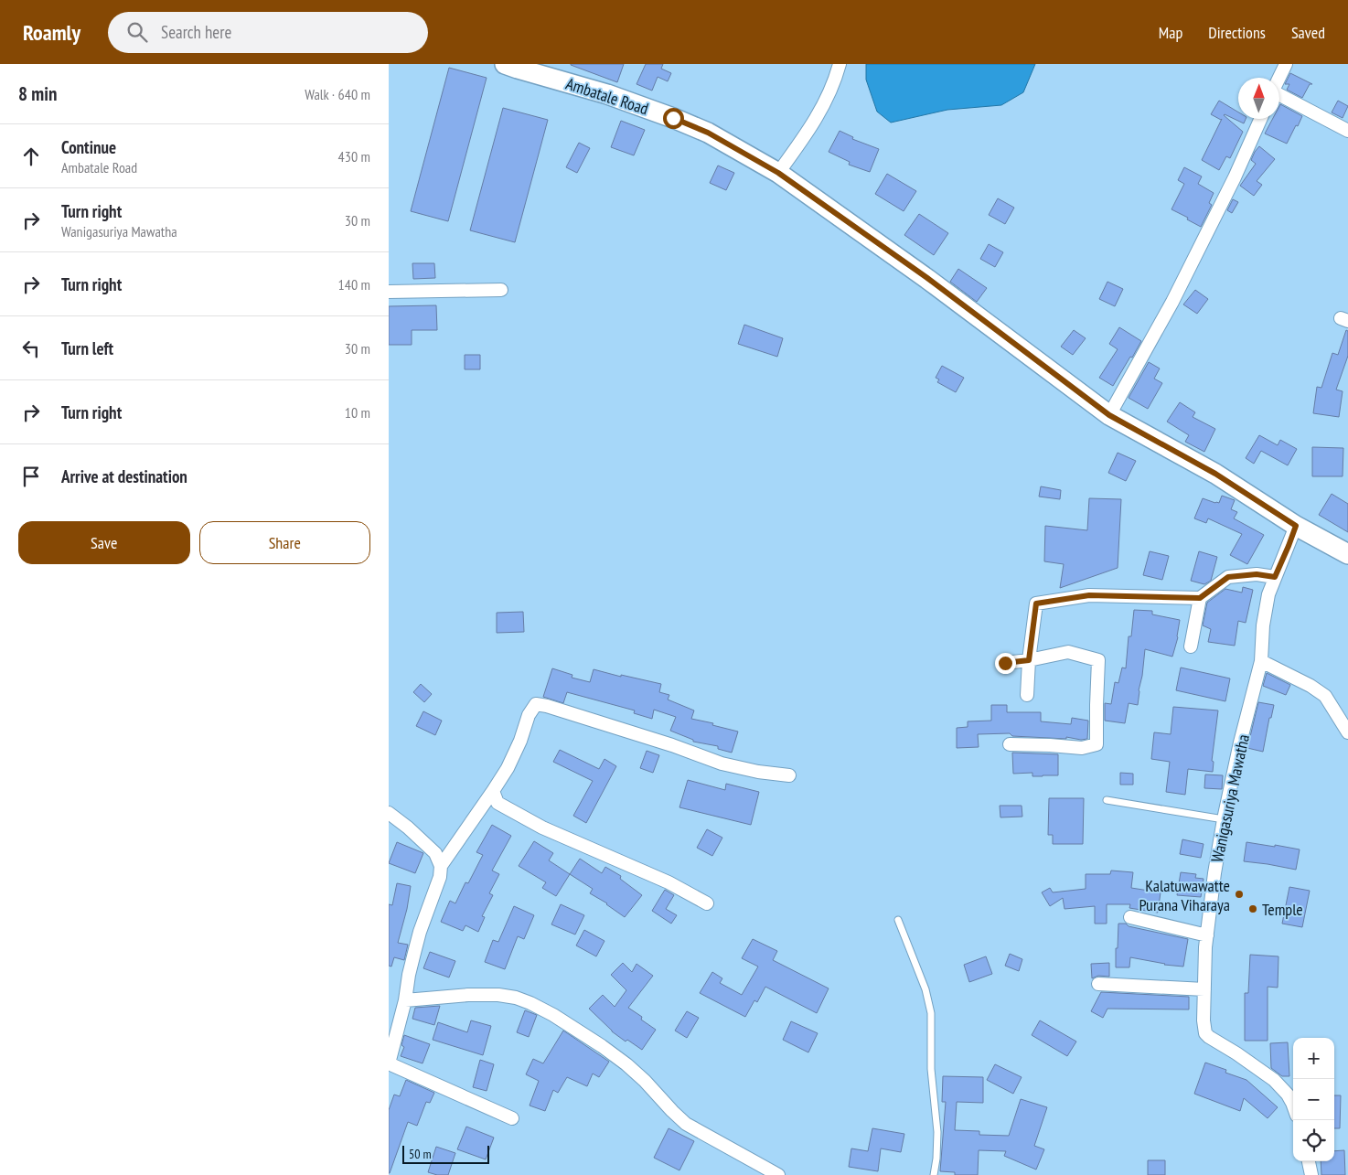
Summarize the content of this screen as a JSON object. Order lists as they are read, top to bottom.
{
  "streets": {
    "main road": ["Ambatale Road"],
    "street": ["Wanigasuriya Mawatha"]
  },
  "crossings": [
    ["Ambatale Road", "Wanigasuriya Mawatha"]
  ],
  "places": ["Kalatuwawatte Purana Viharaya", "Temple"],
  "scale_bar": "50 m",
  "north": "top",
  "page": {
    "header": "Roamly",
    "search": "Search here",
    "nav": ["Map", "Directions", "Saved"],
    "heading": ["8 min", "Walk · 640 m"],
    "list": [
      ["Continue", "Ambatale Road", "430 m"],
      ["Turn right", "Wanigasuriya Mawatha", "30 m"],
      ["Turn right", "140 m"],
      ["Turn left", "30 m"],
      ["Turn right", "10 m"],
      "Arrive at destination"
    ],
    "buttons": ["Save", "Share"],
    "map_buttons": ["+", "−"],
    "scale": "50 m"
  }
}
